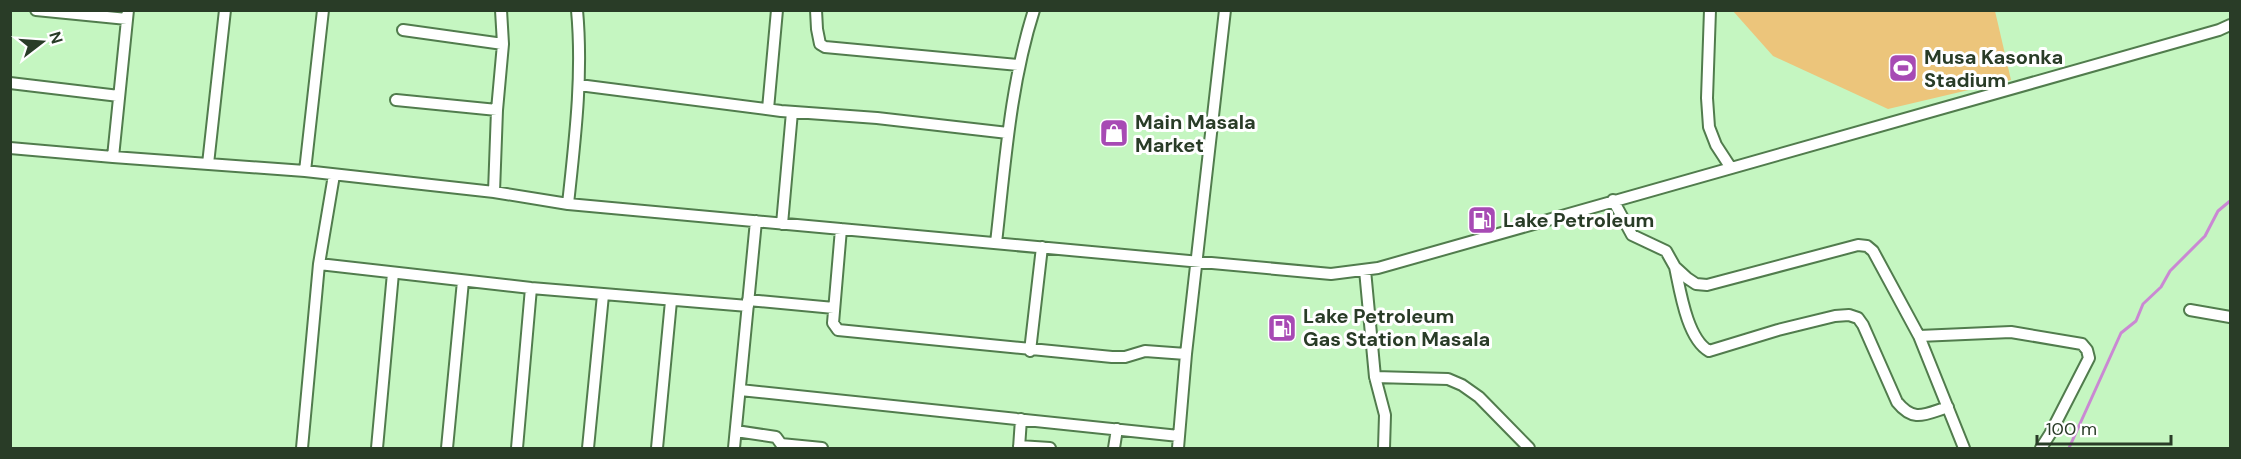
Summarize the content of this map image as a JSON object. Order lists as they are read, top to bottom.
{
  "places": {
    "sports": ["Musa Kasonka Stadium"],
    "shop": ["Main Masala Market"],
    "fuel station": ["Lake Petroleum", "Lake Petroleum Gas Station Masala"]
  },
  "scale_bar": "100 m",
  "north": "right"
}
